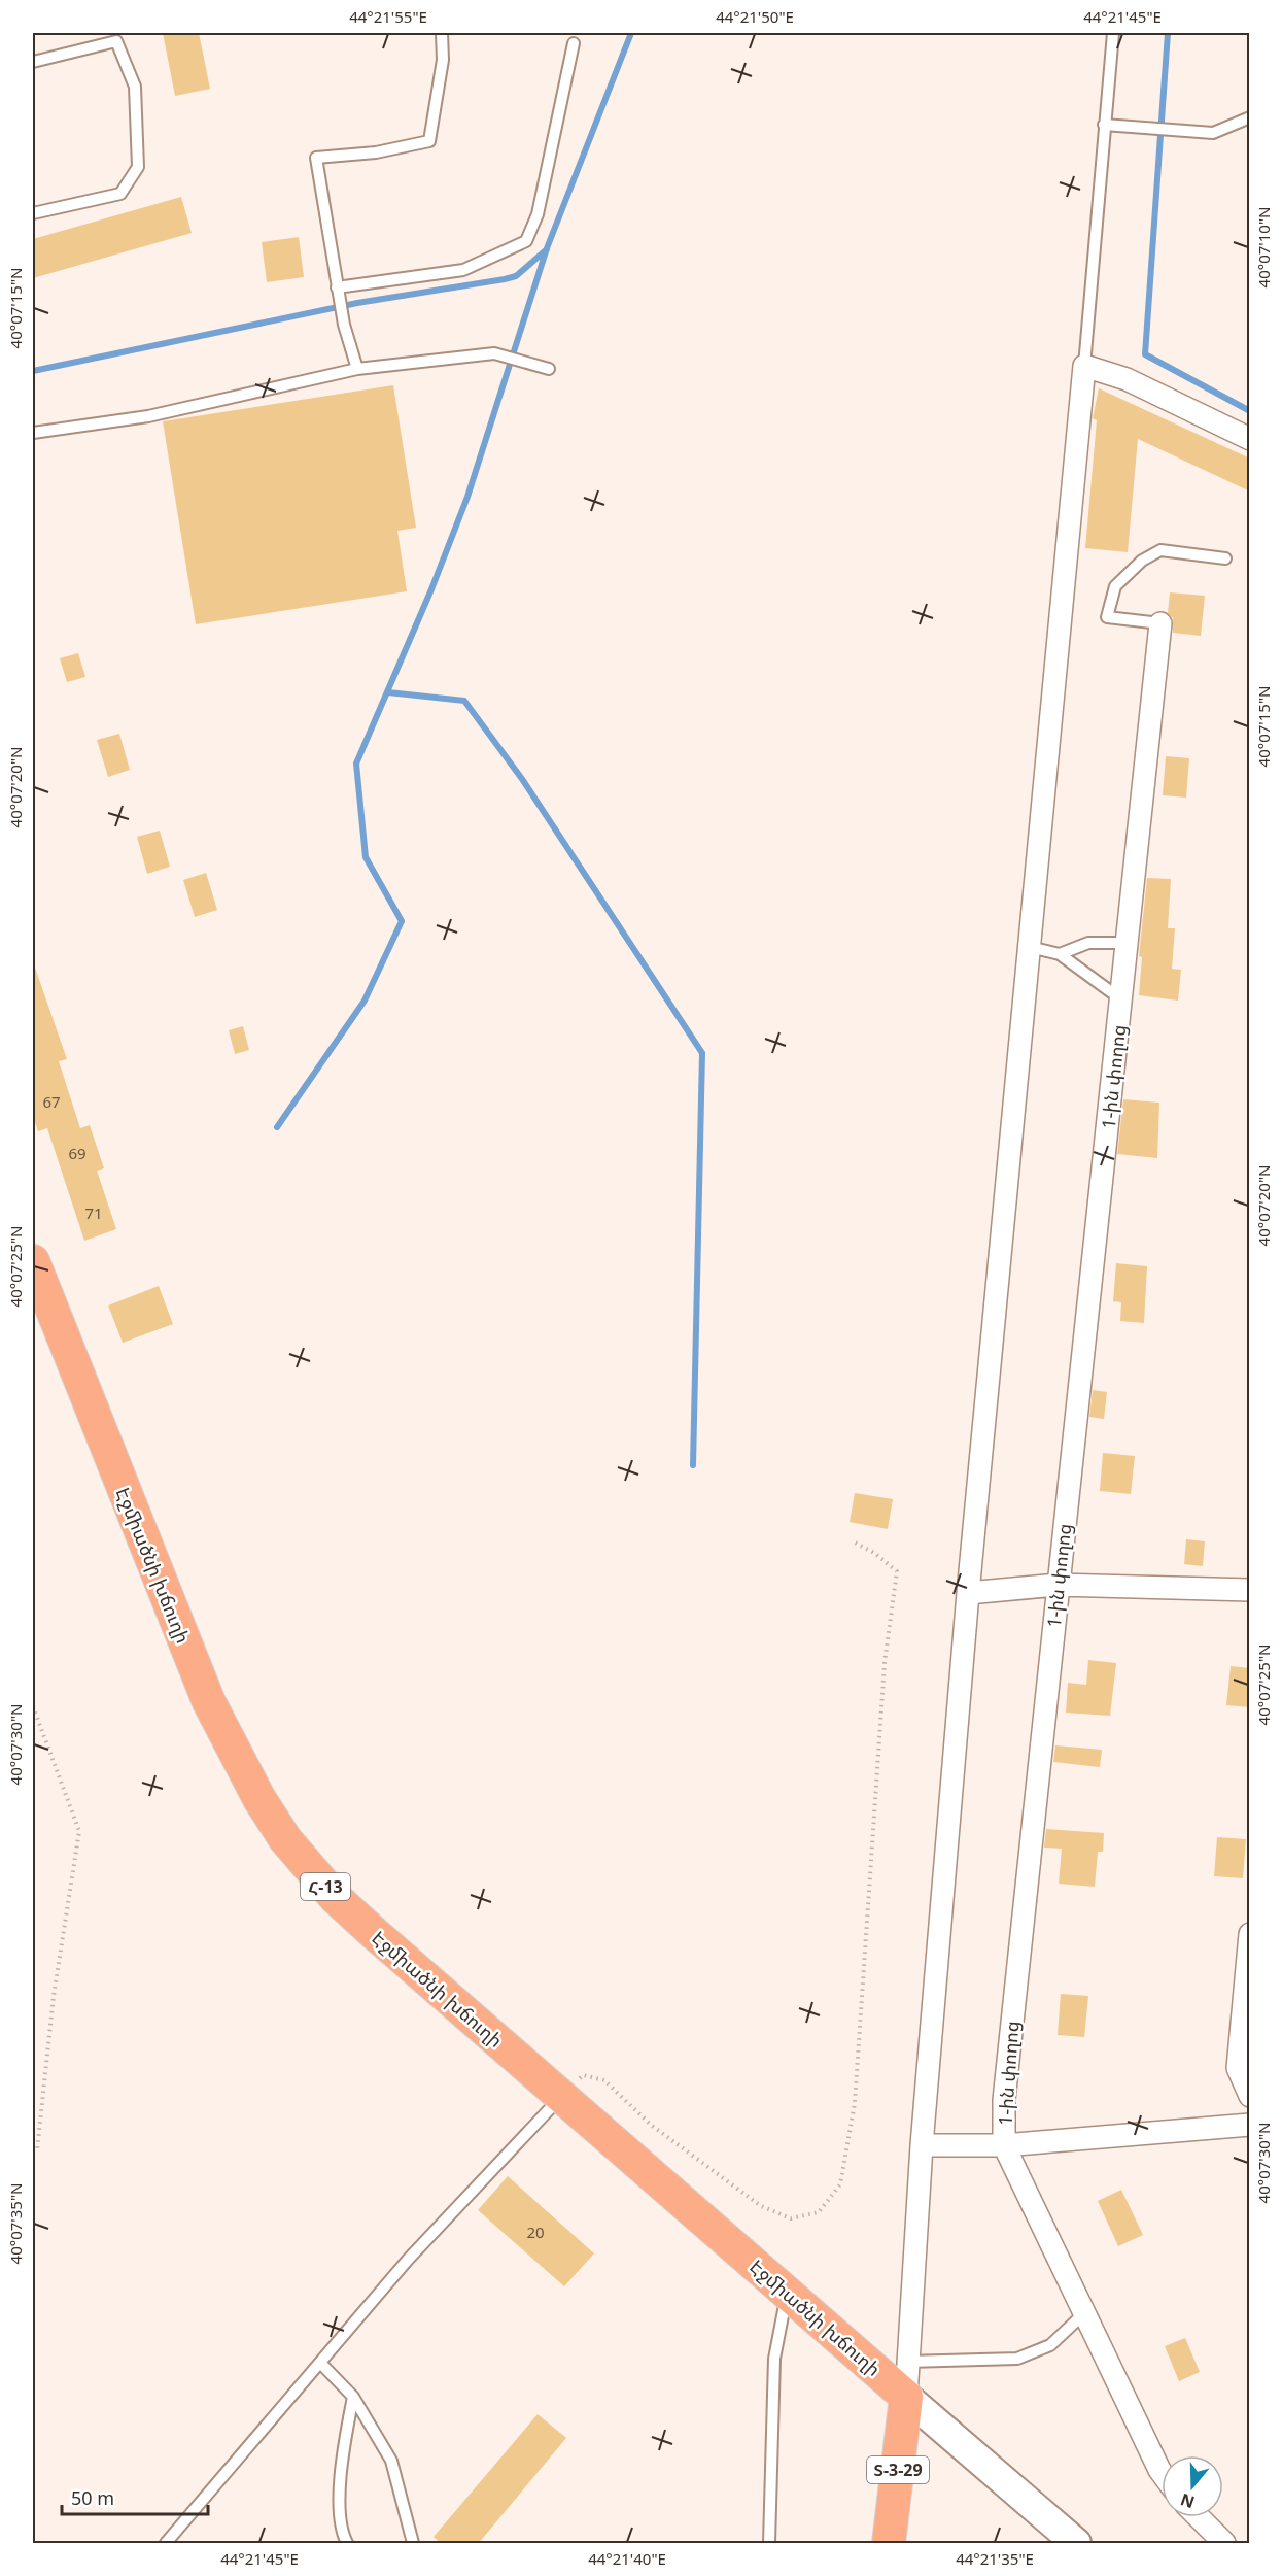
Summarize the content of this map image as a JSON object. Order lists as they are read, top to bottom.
{
  "streets": {
    "main road": ["Էջմիածնի խճուղի", "Հ-13", "Տ-3-29"],
    "street": ["1-ին փողոց"]
  },
  "crossings": [
    ["Էջմիածնի խճուղի", "Տ-3-29"]
  ],
  "house_numbers": [
    "67",
    "69",
    "71",
    "20"
  ],
  "scale_bar": "50 m",
  "north": "bottom",
  "coordinates": [
    "44°21'55\"E",
    "44°21'50\"E",
    "44°21'45\"E",
    "40°07'10\"N",
    "40°07'15\"N",
    "40°07'20\"N",
    "40°07'25\"N",
    "40°07'30\"N",
    "40°07'35\"N",
    "44°21'40\"E",
    "44°21'35\"E"
  ]
}
